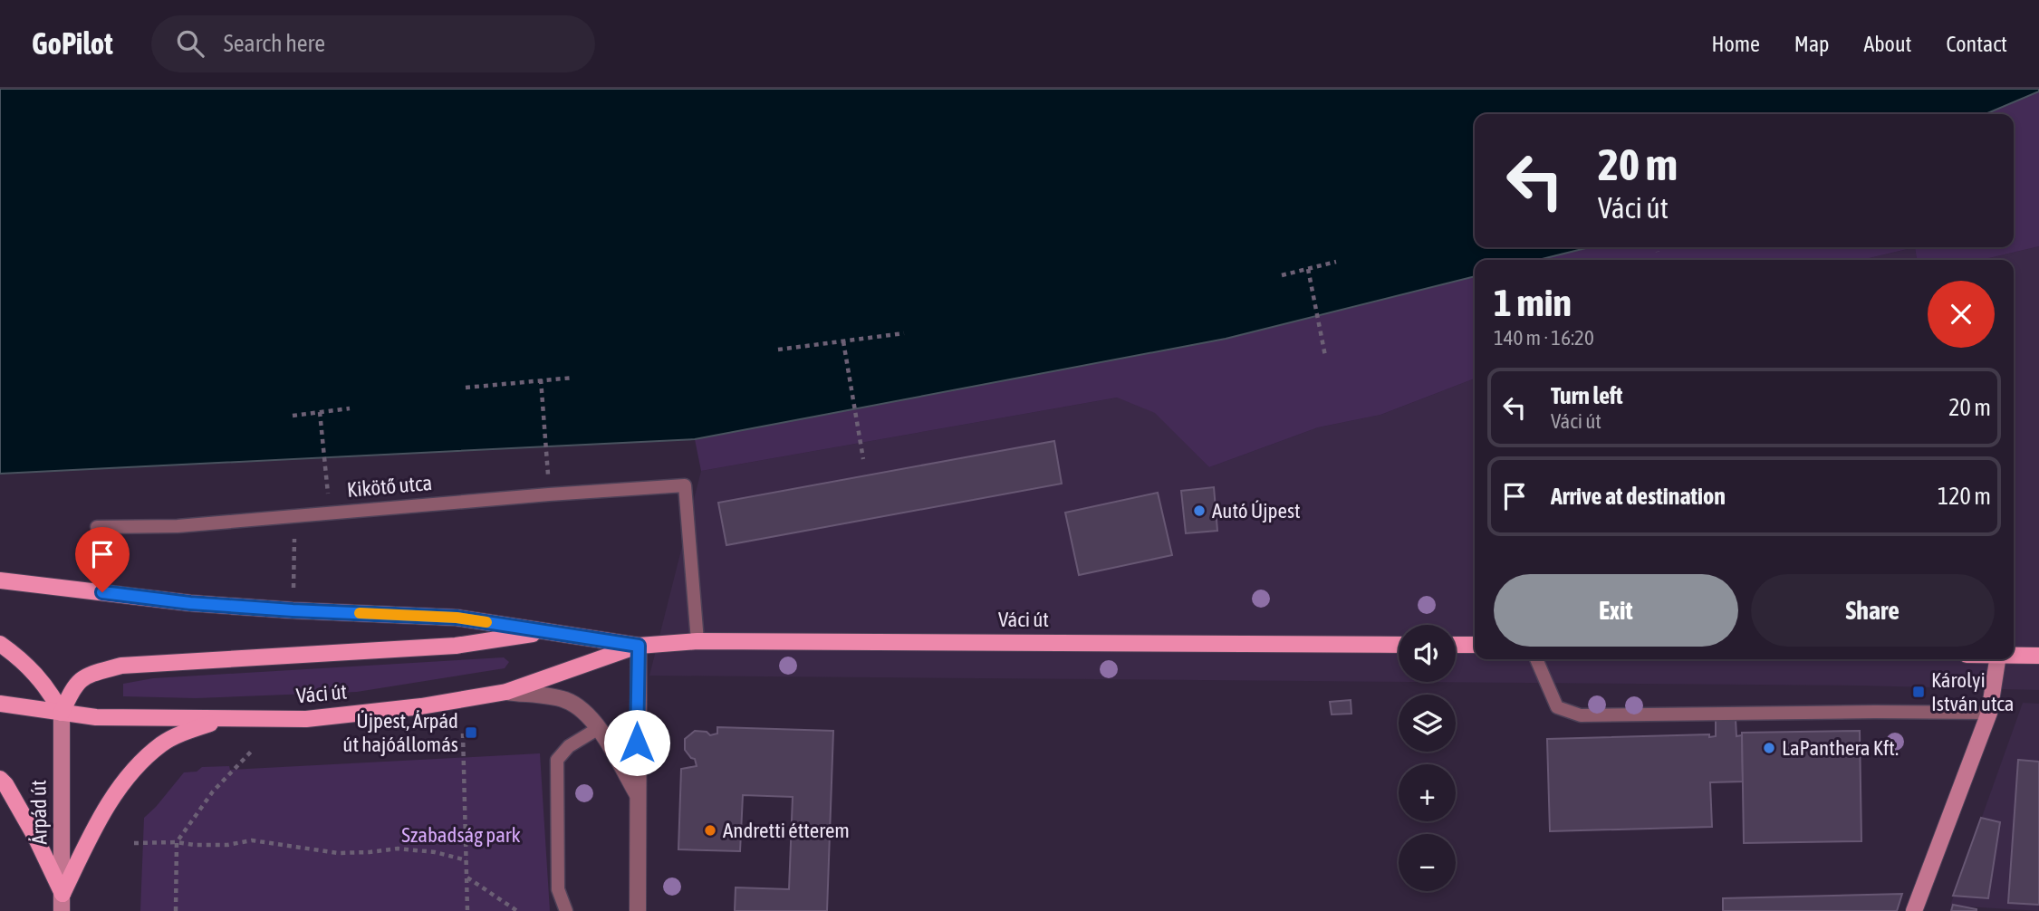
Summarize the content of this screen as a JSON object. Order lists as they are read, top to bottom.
{
  "streets": {
    "main road": ["Váci út"],
    "street": ["Árpád út"],
    "lane": ["Kikötő utca"]
  },
  "crossings": [
    ["Kikötő utca", "Váci út"],
    ["Váci út", "Árpád út"]
  ],
  "parks": ["Szabadság park"],
  "places": {
    "other": ["Autó Újpest", "LaPanthera Kft.", "Andretti étterem"],
    "transit": ["Károlyi István utca", "Újpest, Árpád út hajóállomás"]
  },
  "page": {
    "header": "GoPilot",
    "search": "Search here",
    "nav": [
      "Home",
      "Map",
      "About",
      "Contact"
    ],
    "turn": ["20 m", "Váci út"],
    "heading": ["1 min", "140 m · 16:20"],
    "list": [
      {
        "name": "Turn left",
        "note": "Váci út",
        "value": "20 m"
      },
      {
        "name": "Arrive at destination",
        "value": "120 m"
      }
    ],
    "buttons": ["Exit", "Share"],
    "map_buttons": ["+", "−"]
  }
}
